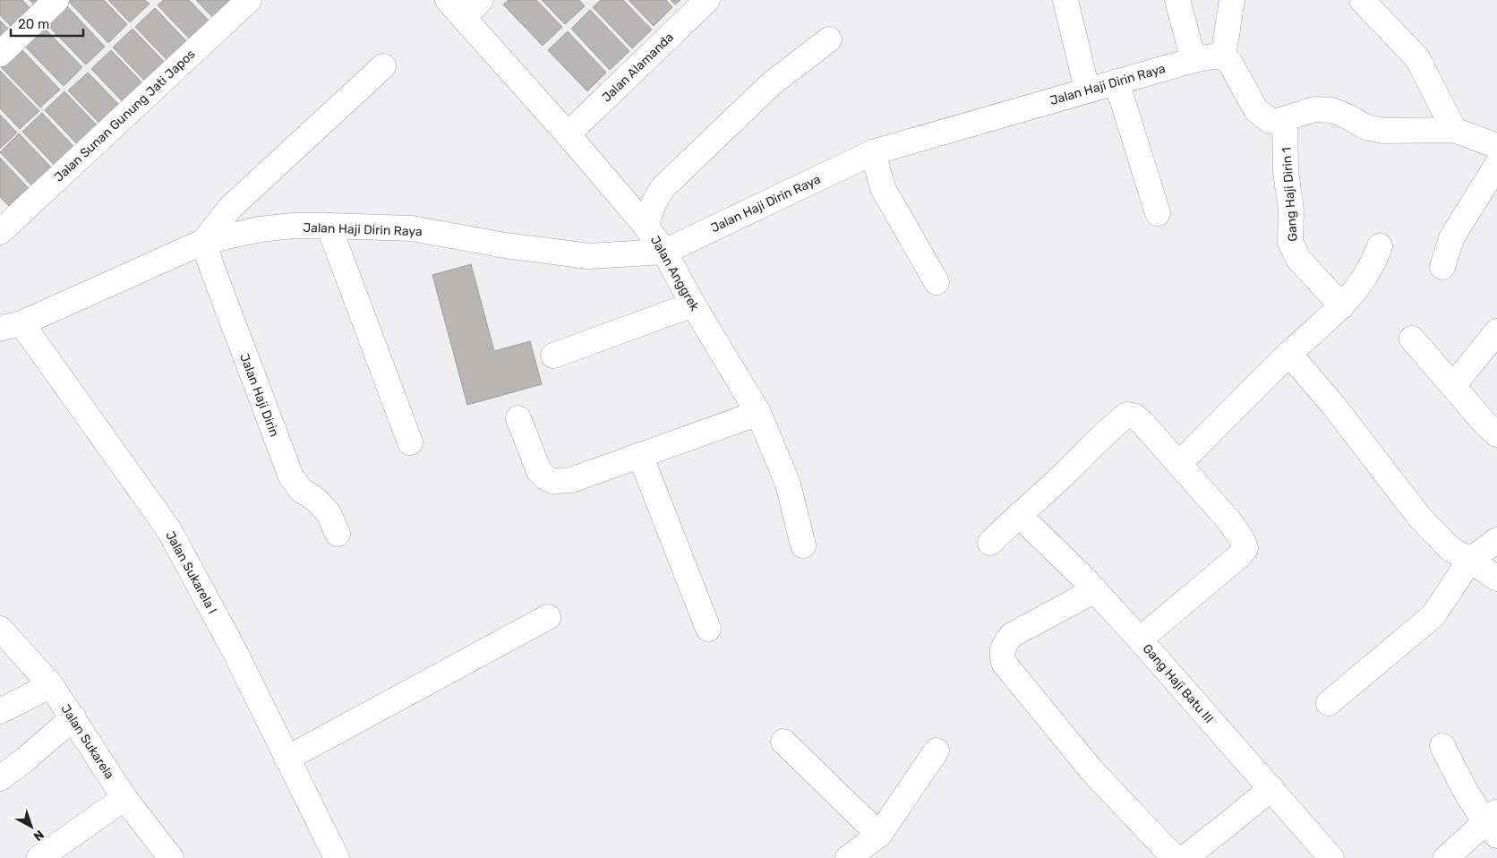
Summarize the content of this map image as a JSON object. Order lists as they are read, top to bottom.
{
  "streets": {
    "street": [
      "Jalan Alamanda",
      "Jalan Haji Dirin Raya",
      "Jalan Sunan Gunung Jati Japos",
      "Gang Haji Dirin 1",
      "Jalan Anggrek",
      "Jalan Haji Dirin",
      "Jalan Sukarela I",
      "Gang Haji Batu III",
      "Jalan Sukarela"
    ]
  },
  "crossings": [
    ["Jalan Alamanda", "Jalan Anggrek"],
    ["Jalan Haji Dirin Raya", "Jalan Anggrek"],
    ["Jalan Haji Dirin Raya", "Jalan Haji Dirin"],
    ["Jalan Haji Dirin Raya", "Jalan Sukarela I"]
  ],
  "scale_bar": "20 m",
  "north": "bottom right"
}
